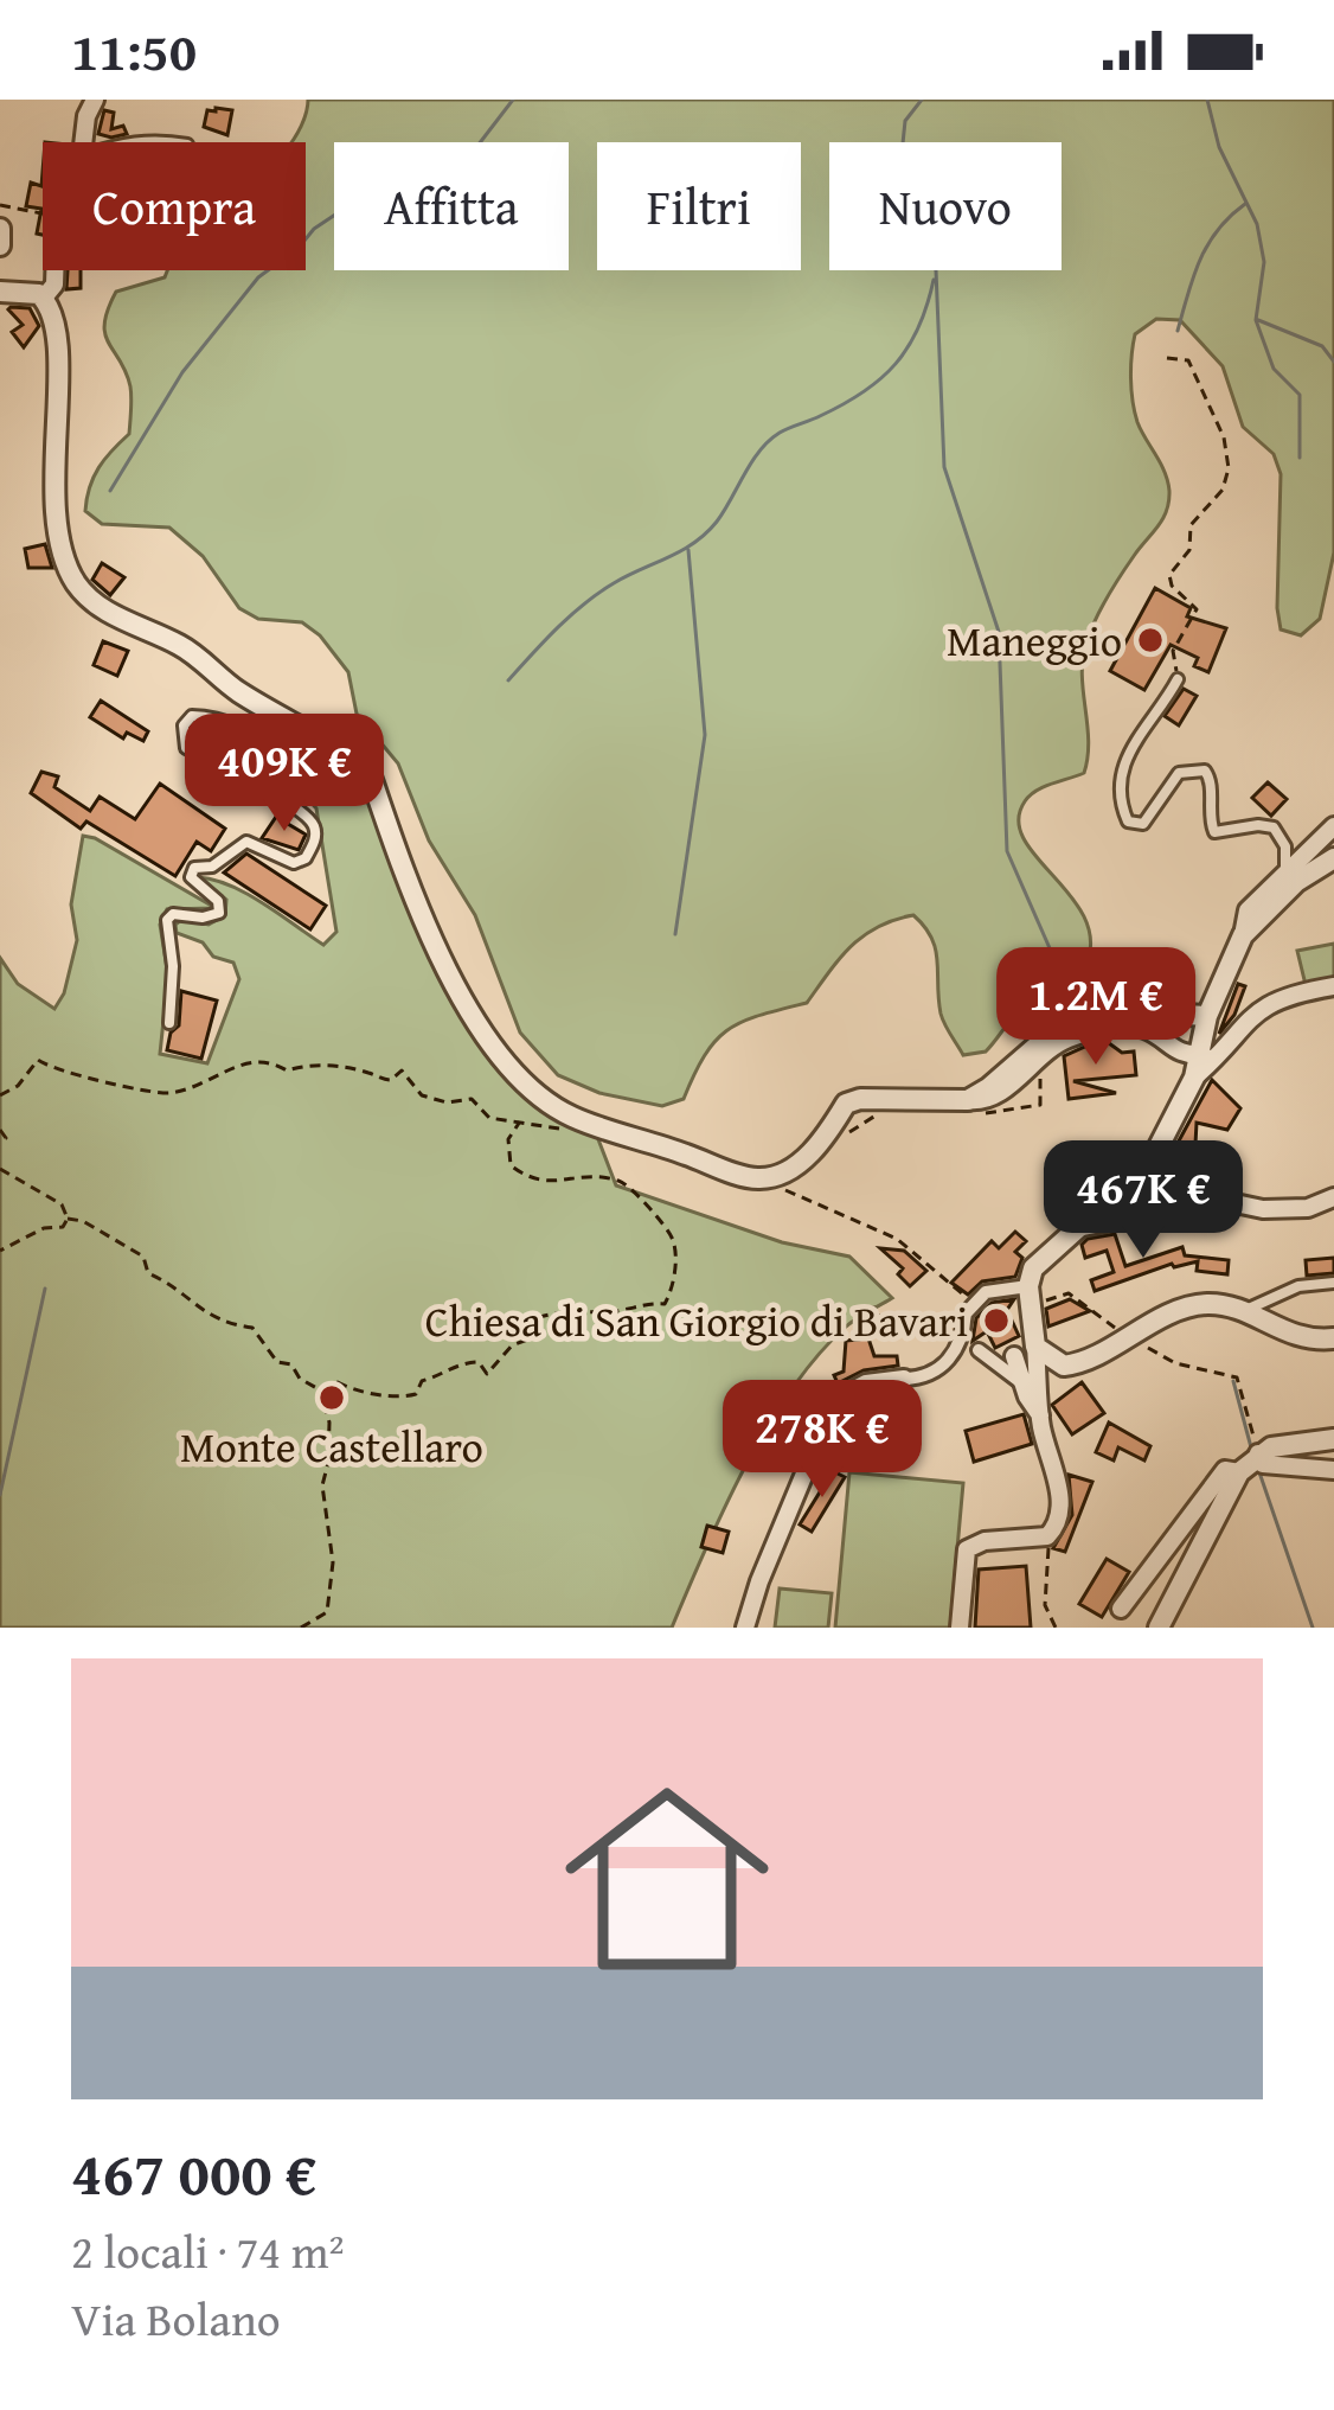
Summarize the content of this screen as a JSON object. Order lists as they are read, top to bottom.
{
  "places": ["Maneggio", "Chiesa di San Giorgio di Bavari", "Monte Castellaro"],
  "page": {
    "status": "11:50",
    "chip": [
      "Compra",
      "Affitta",
      "Filtri",
      "Nuovo"
    ],
    "price": [
      "409K €",
      "1.2M €",
      "467K €",
      "278K €"
    ],
    "list": [
      {
        "name": "467 000 €",
        "note": "2 locali · 74 m² · Via Bolano"
      }
    ]
  }
}
